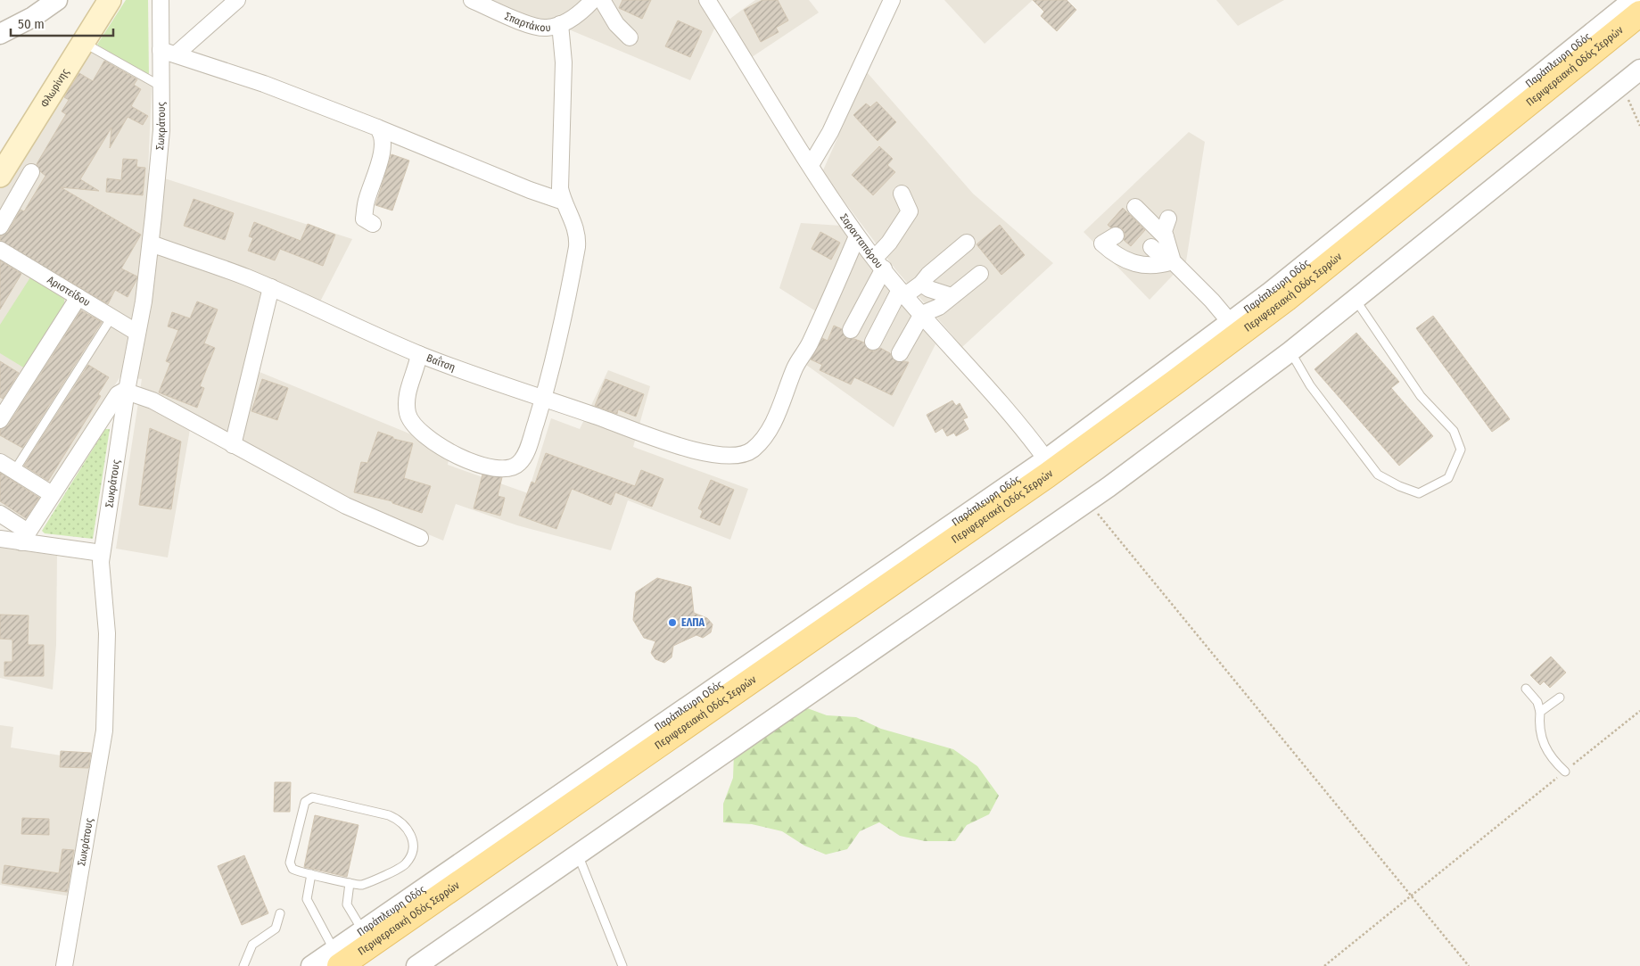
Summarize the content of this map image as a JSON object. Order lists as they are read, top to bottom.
{
  "streets": {
    "main road": ["Περιφερειακή Οδός Σερρών", "Φλωρίνης"],
    "street": [
      "Σπαρτάκου",
      "Παράπλευρη Οδός",
      "Σωκράτους",
      "Σαρανταπόρου",
      "Αριστείδου",
      "Βαΐτση"
    ]
  },
  "crossings": [
    ["Παράπλευρη Οδός", "Περιφερειακή Οδός Σερρών"],
    ["Παράπλευρη Οδός", "Σαρανταπόρου"],
    ["Σωκράτους", "Αριστείδου"],
    ["Σωκράτους", "Βαΐτση"],
    ["Σαρανταπόρου", "Βαΐτση"]
  ],
  "places": ["ΕΛΠΑ"],
  "scale_bar": "50 m"
}
